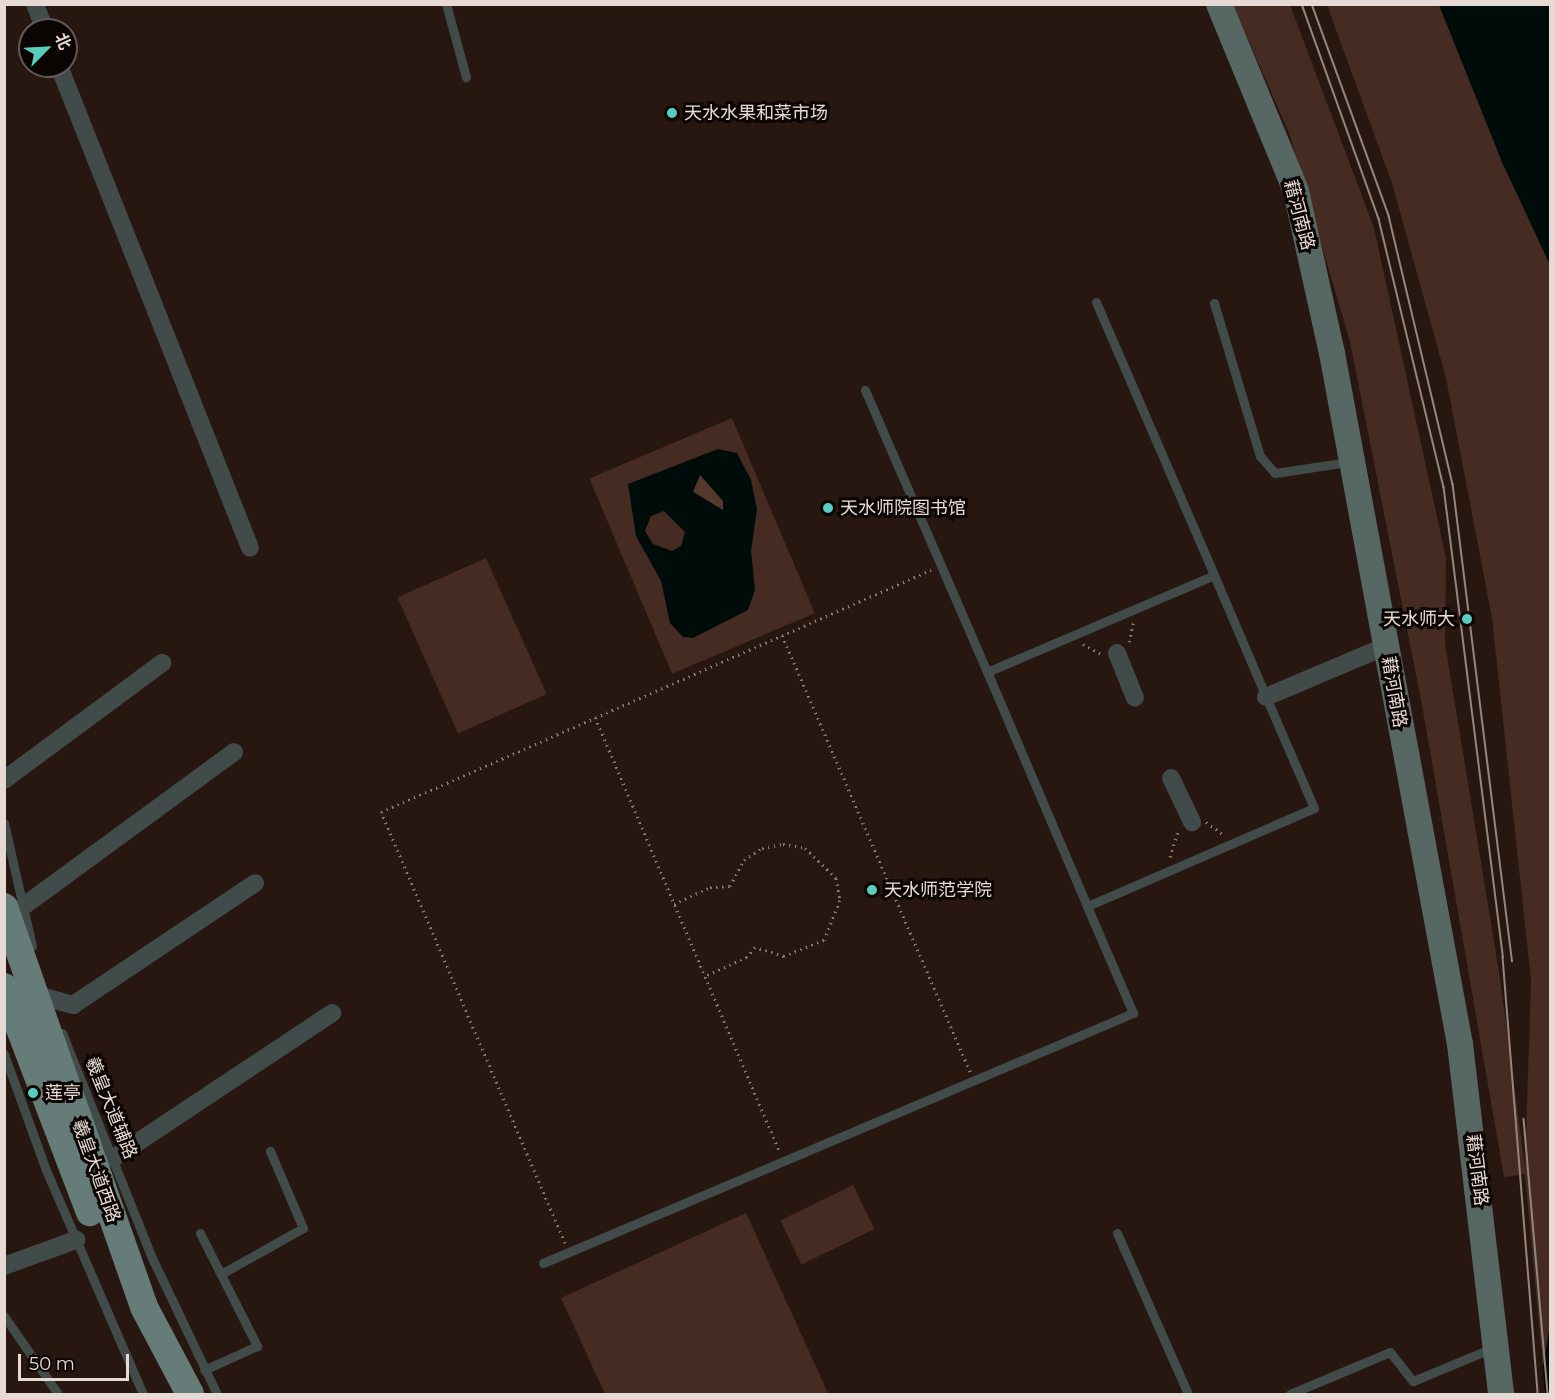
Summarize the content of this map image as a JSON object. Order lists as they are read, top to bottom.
{
  "streets": {
    "main road": ["藉河南路", "羲皇大道西路"],
    "lane": ["羲皇大道辅路"]
  },
  "crossings": [
    ["羲皇大道辅路", "羲皇大道西路"]
  ],
  "places": [
    "天水水果和菜市场",
    "天水师院图书馆",
    "天水师大",
    "天水师范学院",
    "莲亭"
  ],
  "scale_bar": "50 m",
  "north": "top right"
}
